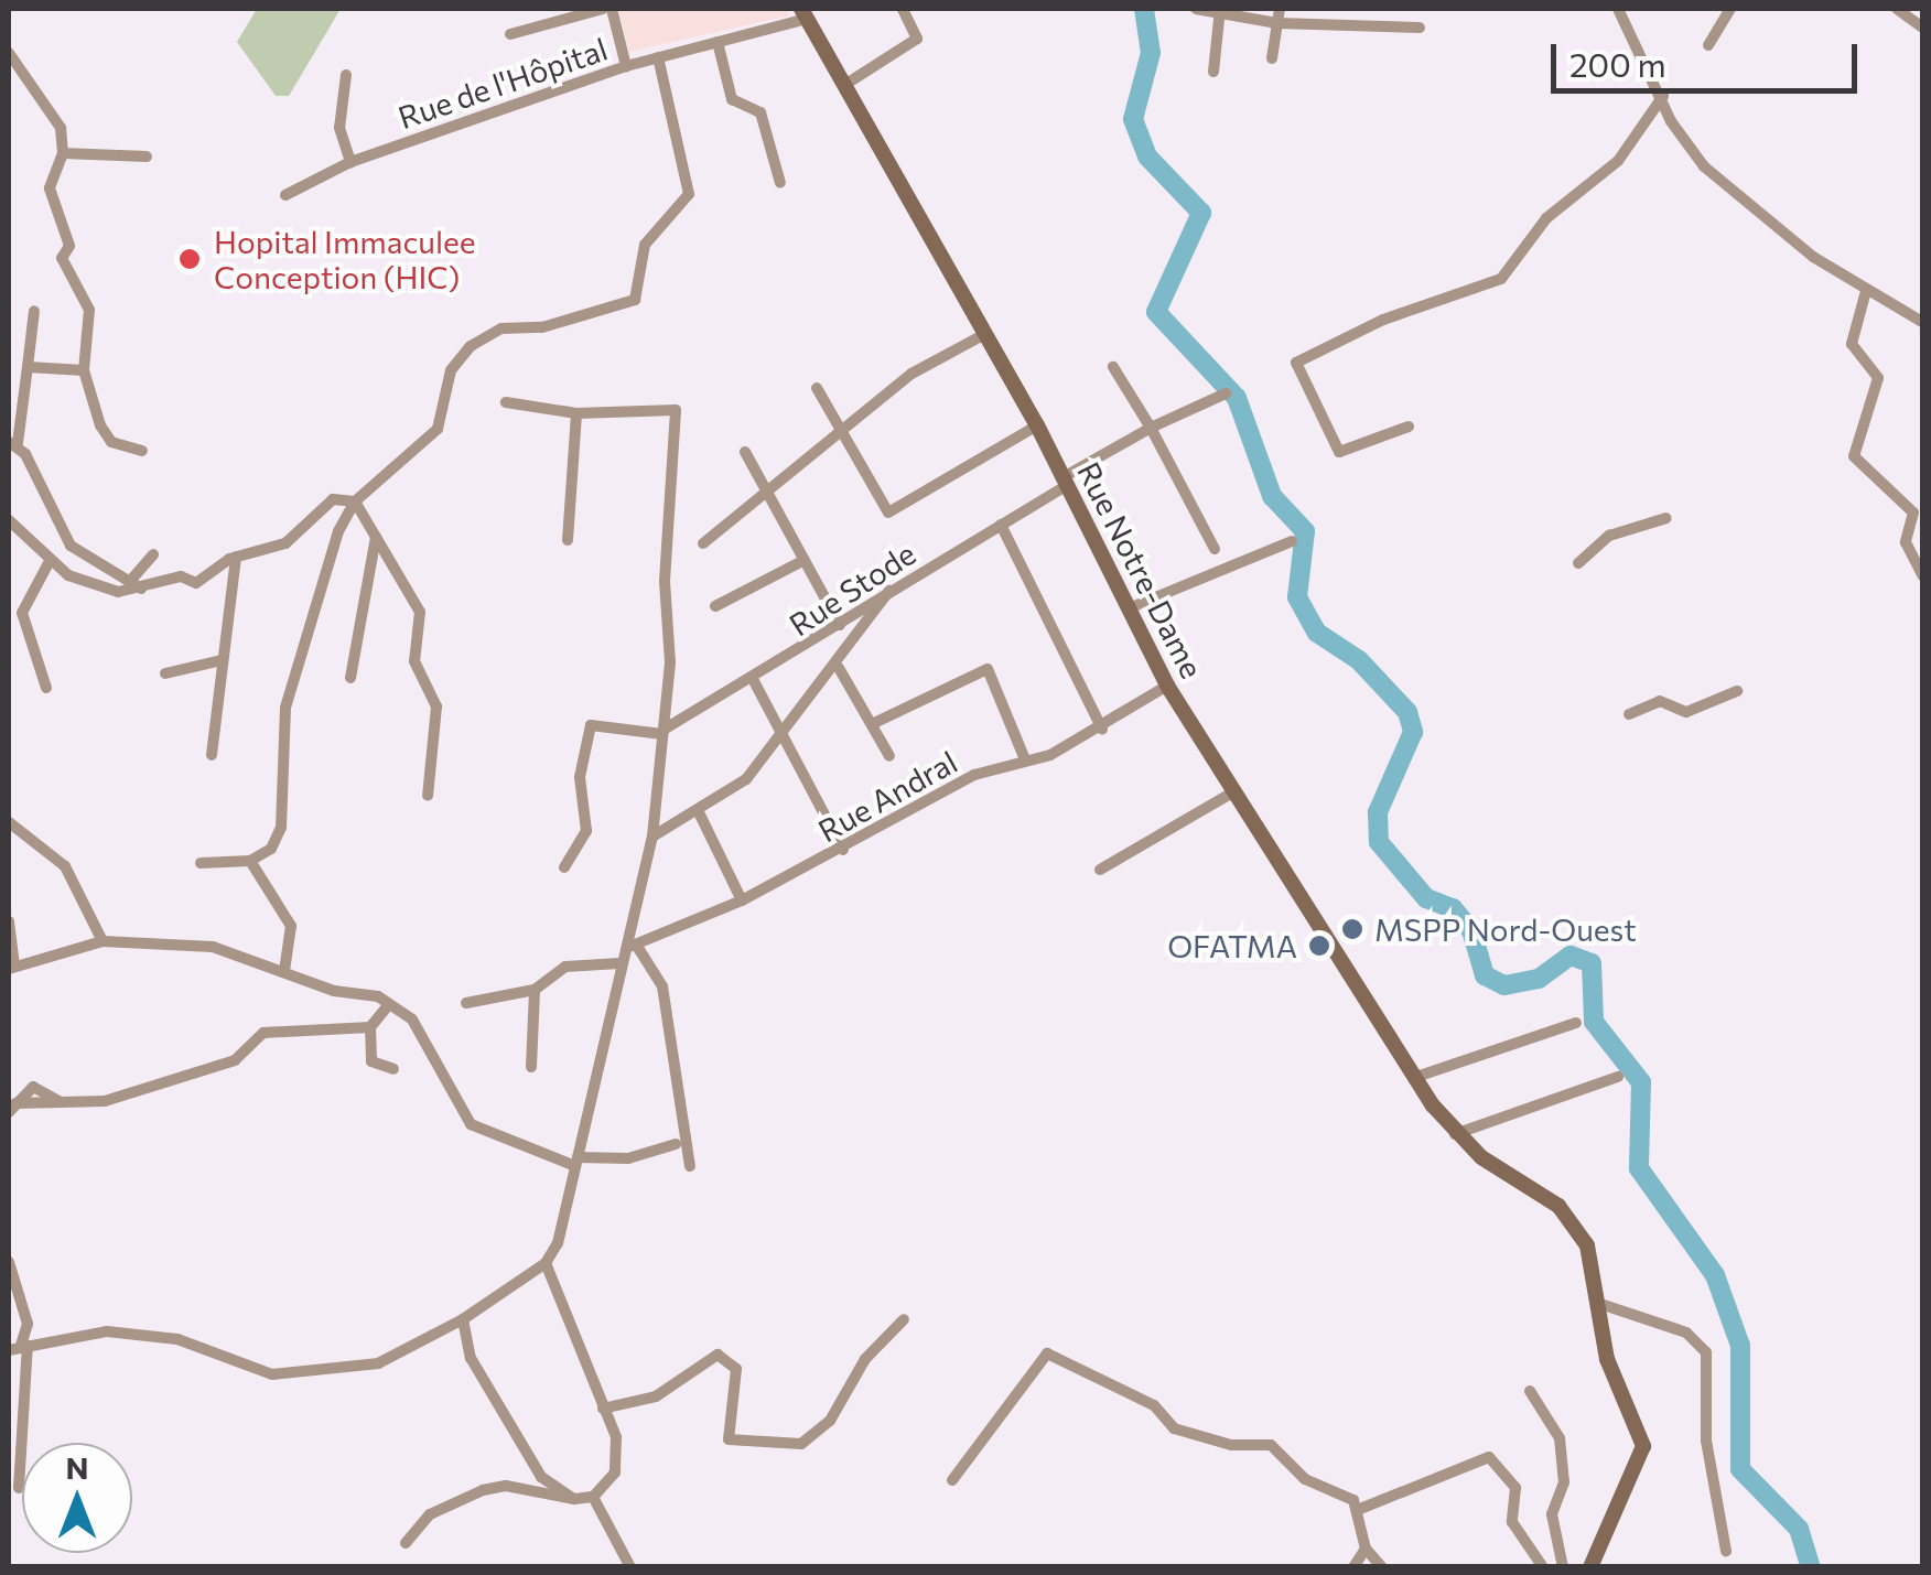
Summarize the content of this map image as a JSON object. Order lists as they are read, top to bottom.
{
  "streets": {
    "street": [
      "Rue de l'Hôpital",
      "Rue Notre-Dame",
      "Rue Stode",
      "Rue Andral"
    ]
  },
  "crossings": [
    ["Rue de l'Hôpital", "Rue Notre-Dame"],
    ["Rue Notre-Dame", "Rue Stode"],
    ["Rue Notre-Dame", "Rue Andral"]
  ],
  "places": ["Hopital Immaculee Conception (HIC)", "MSPP Nord-Ouest", "OFATMA"],
  "scale_bar": "200 m",
  "north": "top"
}
